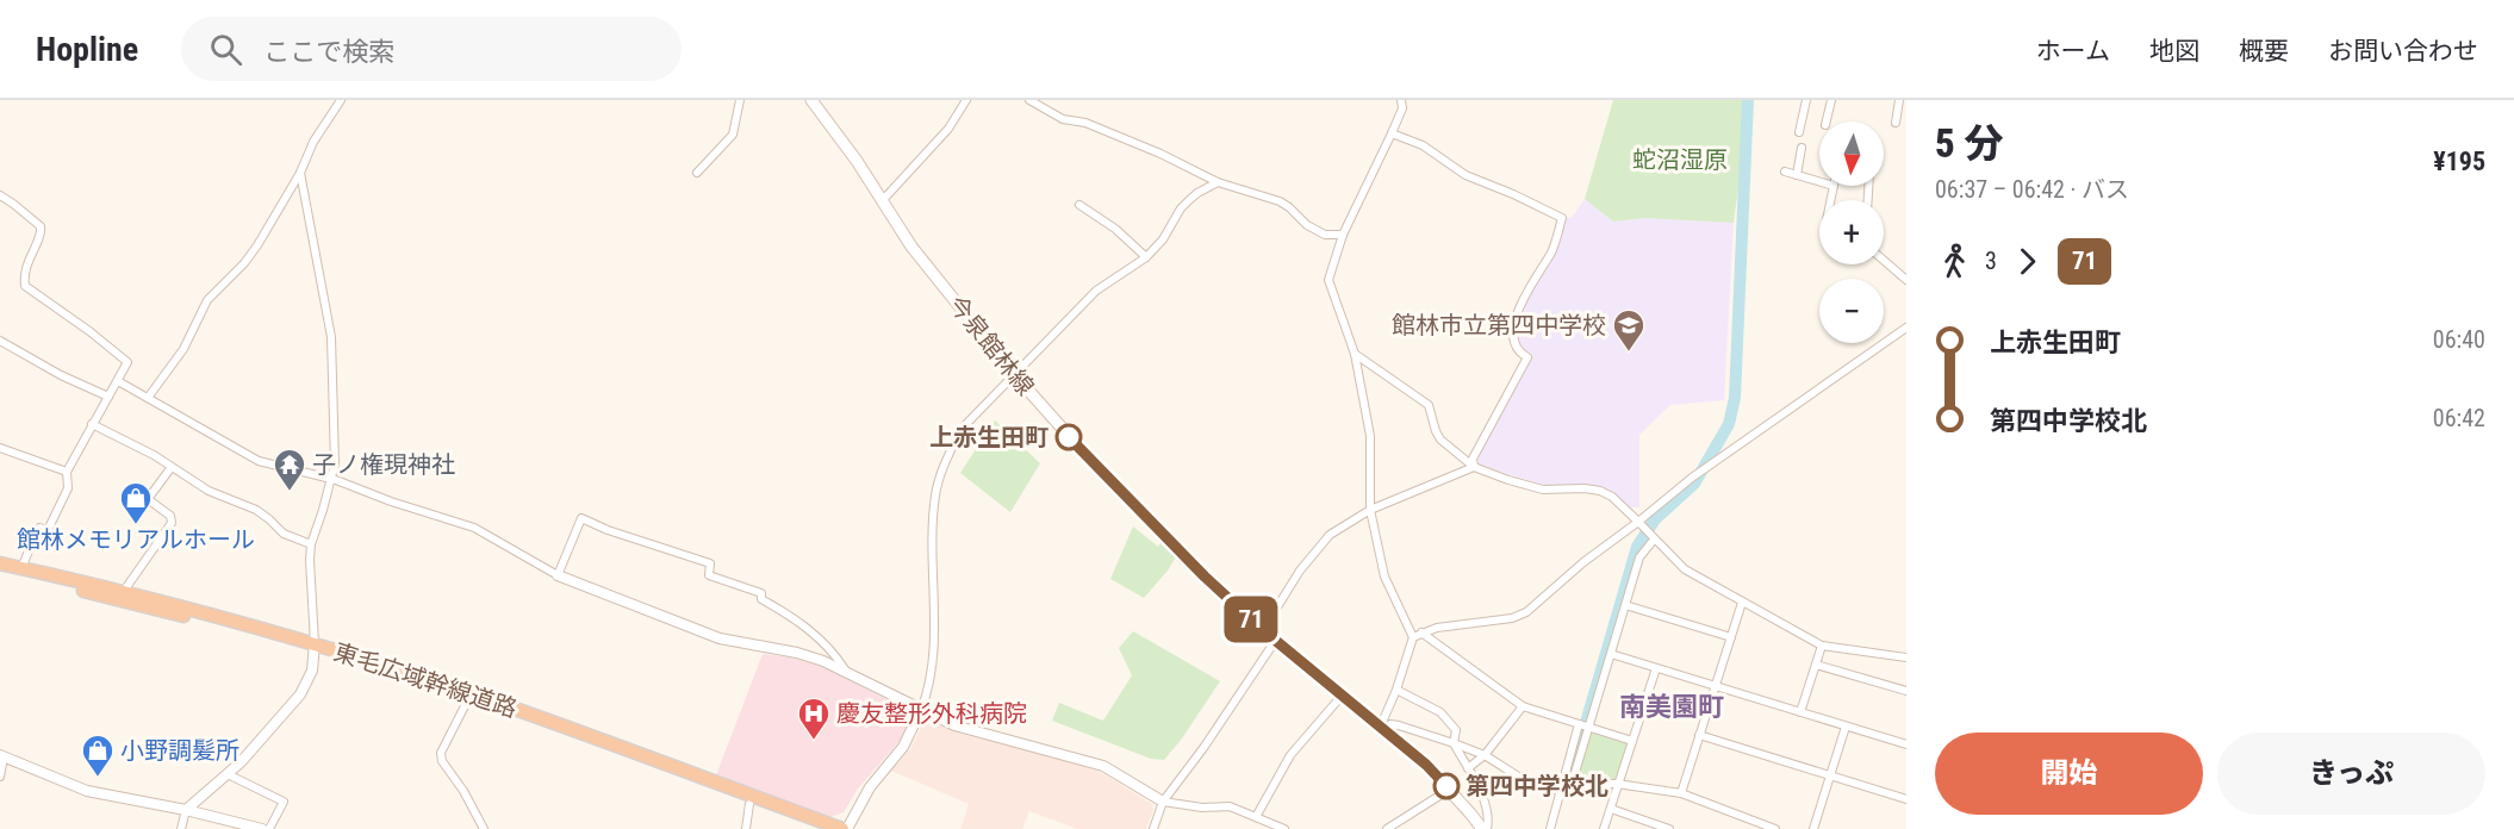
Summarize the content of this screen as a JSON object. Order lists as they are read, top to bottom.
{
  "streets": {
    "highway": ["東毛広域幹線道路"],
    "main road": ["今泉館林線"]
  },
  "districts": ["南美園町"],
  "parks": ["蛇沼湿原"],
  "places": {
    "school or university": ["館林市立第四中学校"],
    "other": ["上赤生田町", "第四中学校北"],
    "temple": ["子ノ権現神社"],
    "shop": ["館林メモリアルホール", "小野調髪所"],
    "hospital": ["慶友整形外科病院"]
  },
  "lines": ["bus line 71"],
  "north": "bottom",
  "page": {
    "header": "Hopline",
    "search": "ここで検索",
    "nav": [
      "ホーム",
      "地図",
      "概要",
      "お問い合わせ"
    ],
    "on_map": "71",
    "heading": ["5 分", "06:37 – 06:42 · バス", "¥195"],
    "map_buttons": ["+", "−"],
    "legs": ["3", "71"],
    "list": [
      {
        "name": "上赤生田町",
        "value": "06:40"
      },
      {
        "name": "第四中学校北",
        "value": "06:42"
      }
    ],
    "buttons": ["開始", "きっぷ"]
  }
}
